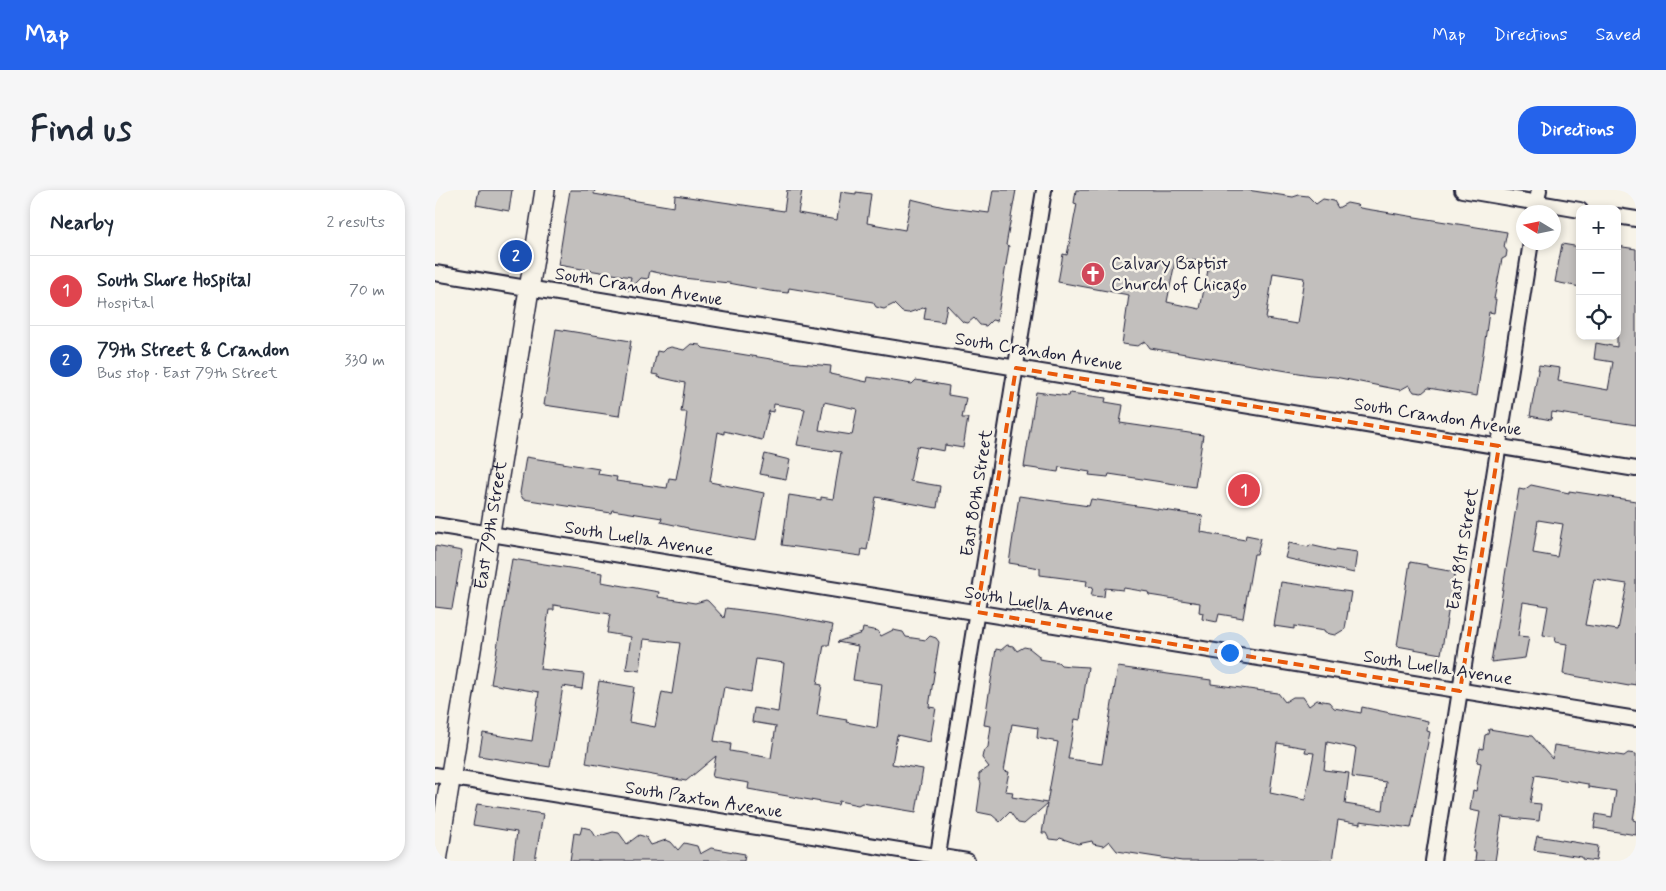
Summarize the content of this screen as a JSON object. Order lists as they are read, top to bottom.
{
  "streets": {
    "main road": ["East 79th Street"],
    "street": [
      "South Crandon Avenue",
      "East 80th Street",
      "South Luella Avenue",
      "East 81st Street",
      "South Paxton Avenue"
    ]
  },
  "crossings": [
    ["South Crandon Avenue", "East 80th Street"],
    ["South Crandon Avenue", "East 79th Street"],
    ["South Crandon Avenue", "East 81st Street"],
    ["East 80th Street", "South Luella Avenue"],
    ["East 80th Street", "South Paxton Avenue"],
    ["East 79th Street", "South Luella Avenue"],
    ["East 79th Street", "South Paxton Avenue"],
    ["South Luella Avenue", "East 81st Street"]
  ],
  "places": {
    "church": ["Calvary Baptist Church of Chicago"]
  },
  "north": "left",
  "page": {
    "header": "Map",
    "nav": ["Map", "Directions", "Saved"],
    "buttons": "Directions",
    "title": "Find us",
    "heading": ["Nearby", "2 results"],
    "map_buttons": ["+", "−"],
    "pins": ["2", "1"],
    "list": [
      {
        "mark": "1",
        "name": "South Shore Hospital",
        "note": "Hospital",
        "value": "70 m"
      },
      {
        "mark": "2",
        "name": "79th Street & Crandon",
        "note": "Bus stop · East 79th Street",
        "value": "330 m"
      }
    ]
  }
}
